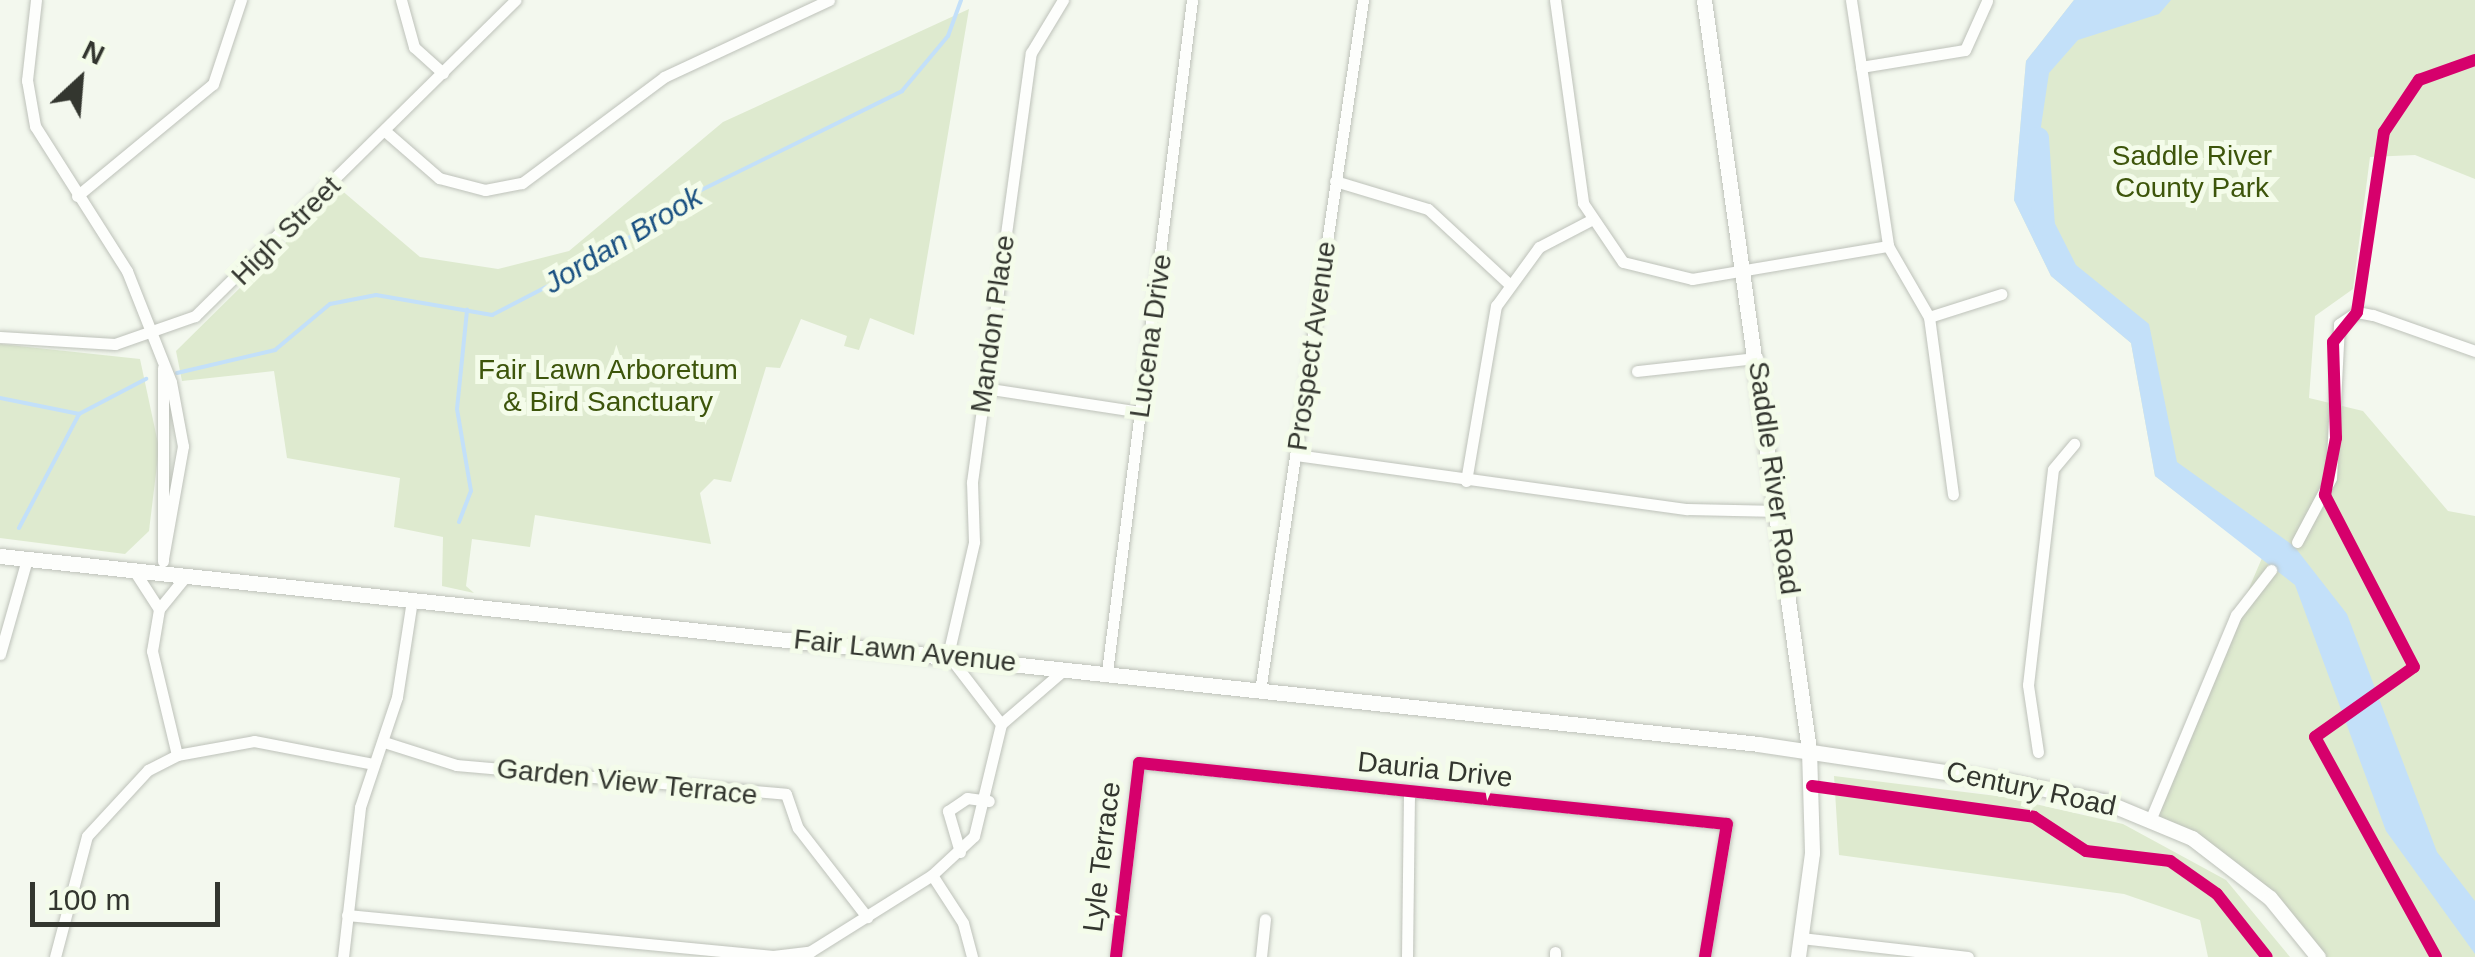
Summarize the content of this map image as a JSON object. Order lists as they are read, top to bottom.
{
  "streets": {
    "main road": ["Saddle River Road", "Fair Lawn Avenue", "Century Road"],
    "street": [
      "High Street",
      "Mandon Place",
      "Lucena Drive",
      "Prospect Avenue",
      "Dauria Drive",
      "Garden View Terrace",
      "Lyle Terrace"
    ]
  },
  "crossings": [
    ["Mandon Place", "Fair Lawn Avenue"],
    ["Lucena Drive", "Fair Lawn Avenue"],
    ["Prospect Avenue", "Fair Lawn Avenue"],
    ["Saddle River Road", "Fair Lawn Avenue"],
    ["Saddle River Road", "Century Road"],
    ["Fair Lawn Avenue", "Century Road"],
    ["Dauria Drive", "Lyle Terrace"]
  ],
  "water": ["Jordan Brook"],
  "parks": ["Saddle River County Park", "Fair Lawn Arboretum & Bird Sanctuary"],
  "scale_bar": "100 m",
  "north": "top right"
}
